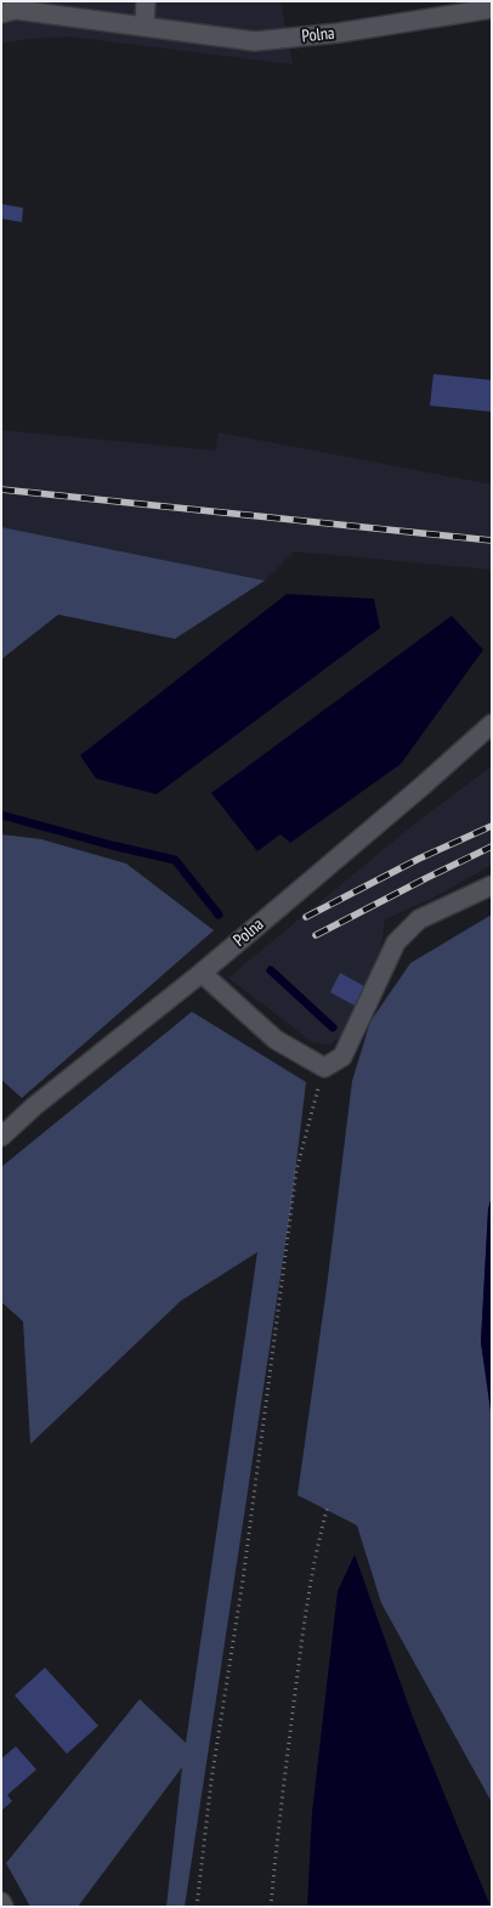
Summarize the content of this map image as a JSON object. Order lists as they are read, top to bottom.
{
  "streets": {
    "street": ["Polna"]
  }
}
